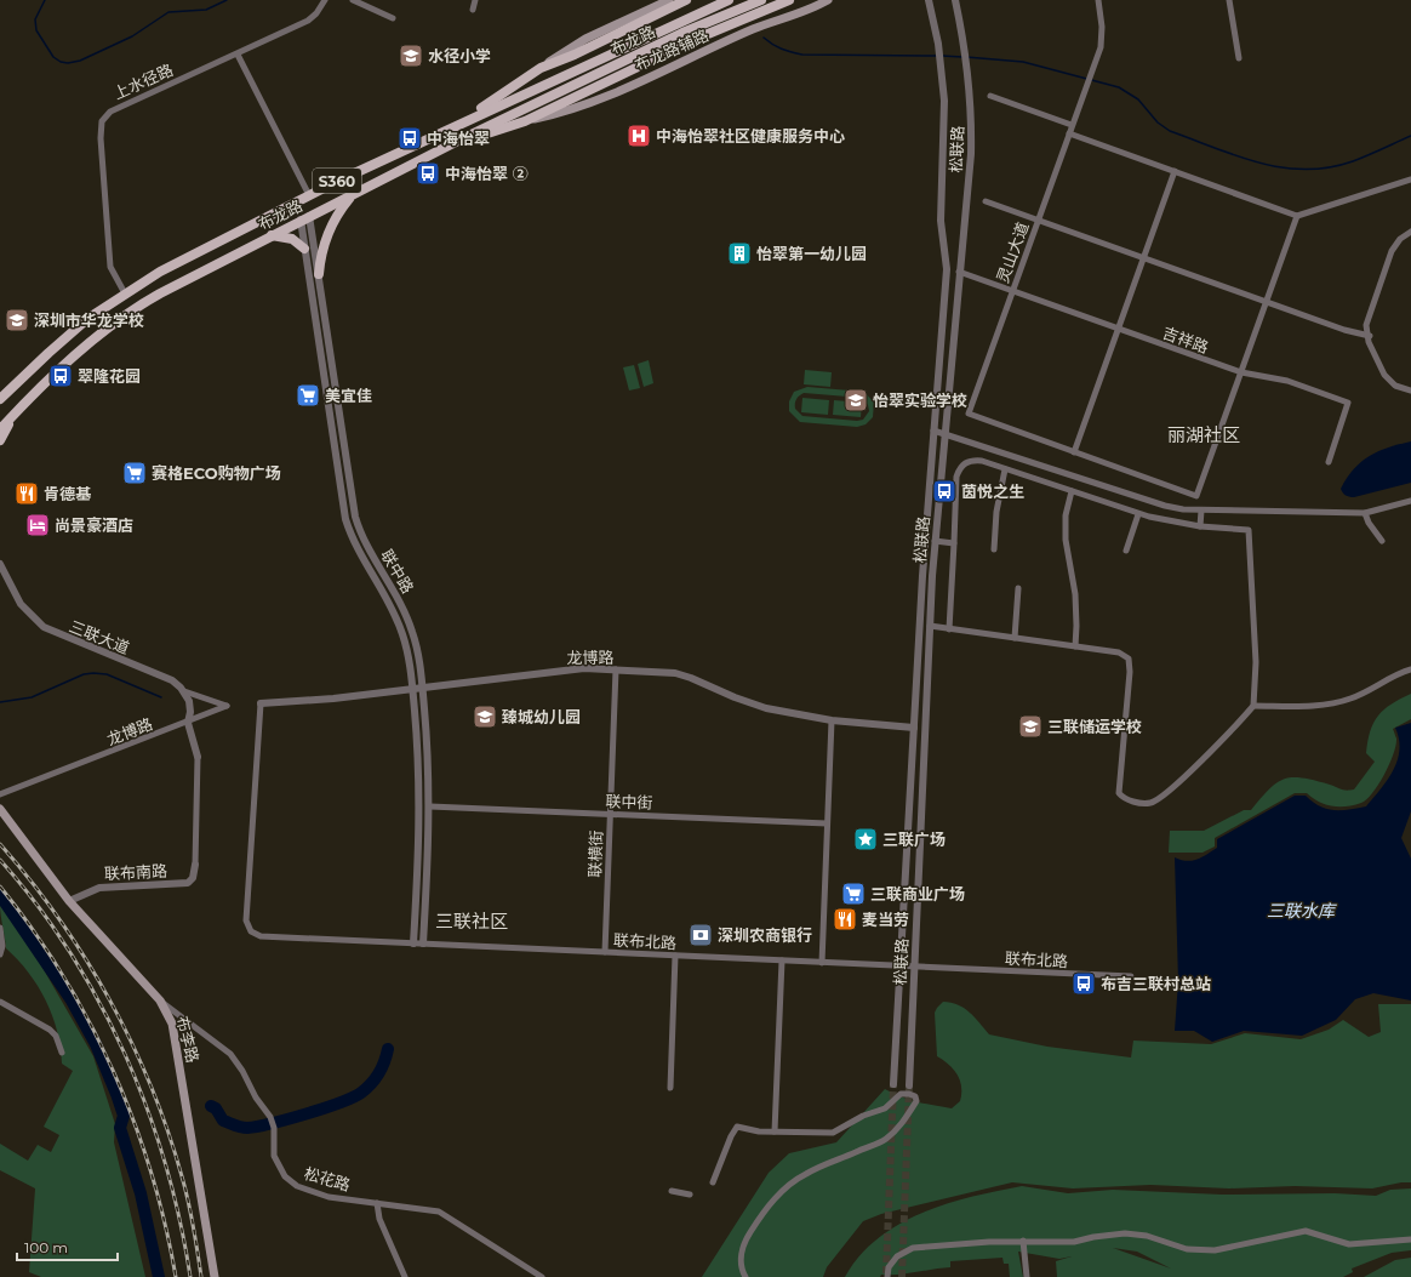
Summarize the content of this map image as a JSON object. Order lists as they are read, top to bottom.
{
  "streets": {
    "main road": [
      "布龙路",
      "布龙路辅路",
      "S360",
      "布李路"
    ],
    "street": [
      "上水径路",
      "松联路",
      "灵山大道",
      "吉祥路",
      "联中路",
      "三联大道",
      "龙博路",
      "联中街",
      "联横街",
      "联布南路",
      "联布北路",
      "松花路"
    ]
  },
  "crossings": [
    ["布龙路", "上水径路"],
    ["布龙路", "联中路"],
    ["松联路", "吉祥路"],
    ["松联路", "龙博路"],
    ["松联路", "联布北路"],
    ["灵山大道", "吉祥路"],
    ["联中路", "龙博路"],
    ["联中路", "联中街"],
    ["联中路", "联布北路"],
    ["三联大道", "龙博路"],
    ["龙博路", "联横街"],
    ["龙博路", "联布北路"],
    ["联中街", "联横街"],
    ["联横街", "联布北路"],
    ["联布南路", "布李路"],
    ["布李路", "松花路"]
  ],
  "districts": ["丽湖社区", "三联社区"],
  "water": ["三联水库"],
  "places": {
    "school or university": [
      "水径小学",
      "深圳市华龙学校",
      "怡翠实验学校",
      "臻城幼儿园",
      "三联储运学校"
    ],
    "hospital": ["中海怡翠社区健康服务中心"],
    "bus stop": [
      "中海怡翠",
      "中海怡翠 ②",
      "翠隆花园",
      "茵悦之生",
      "布吉三联村总站"
    ],
    "building": ["怡翠第一幼儿园"],
    "supermarket": ["美宜佳", "赛格ECO购物广场", "三联商业广场"],
    "restaurant": ["肯德基", "麦当劳"],
    "hotel": ["尚景豪酒店"],
    "place": ["三联广场"],
    "bank": ["深圳农商银行"]
  },
  "scale_bar": "100 m"
}
